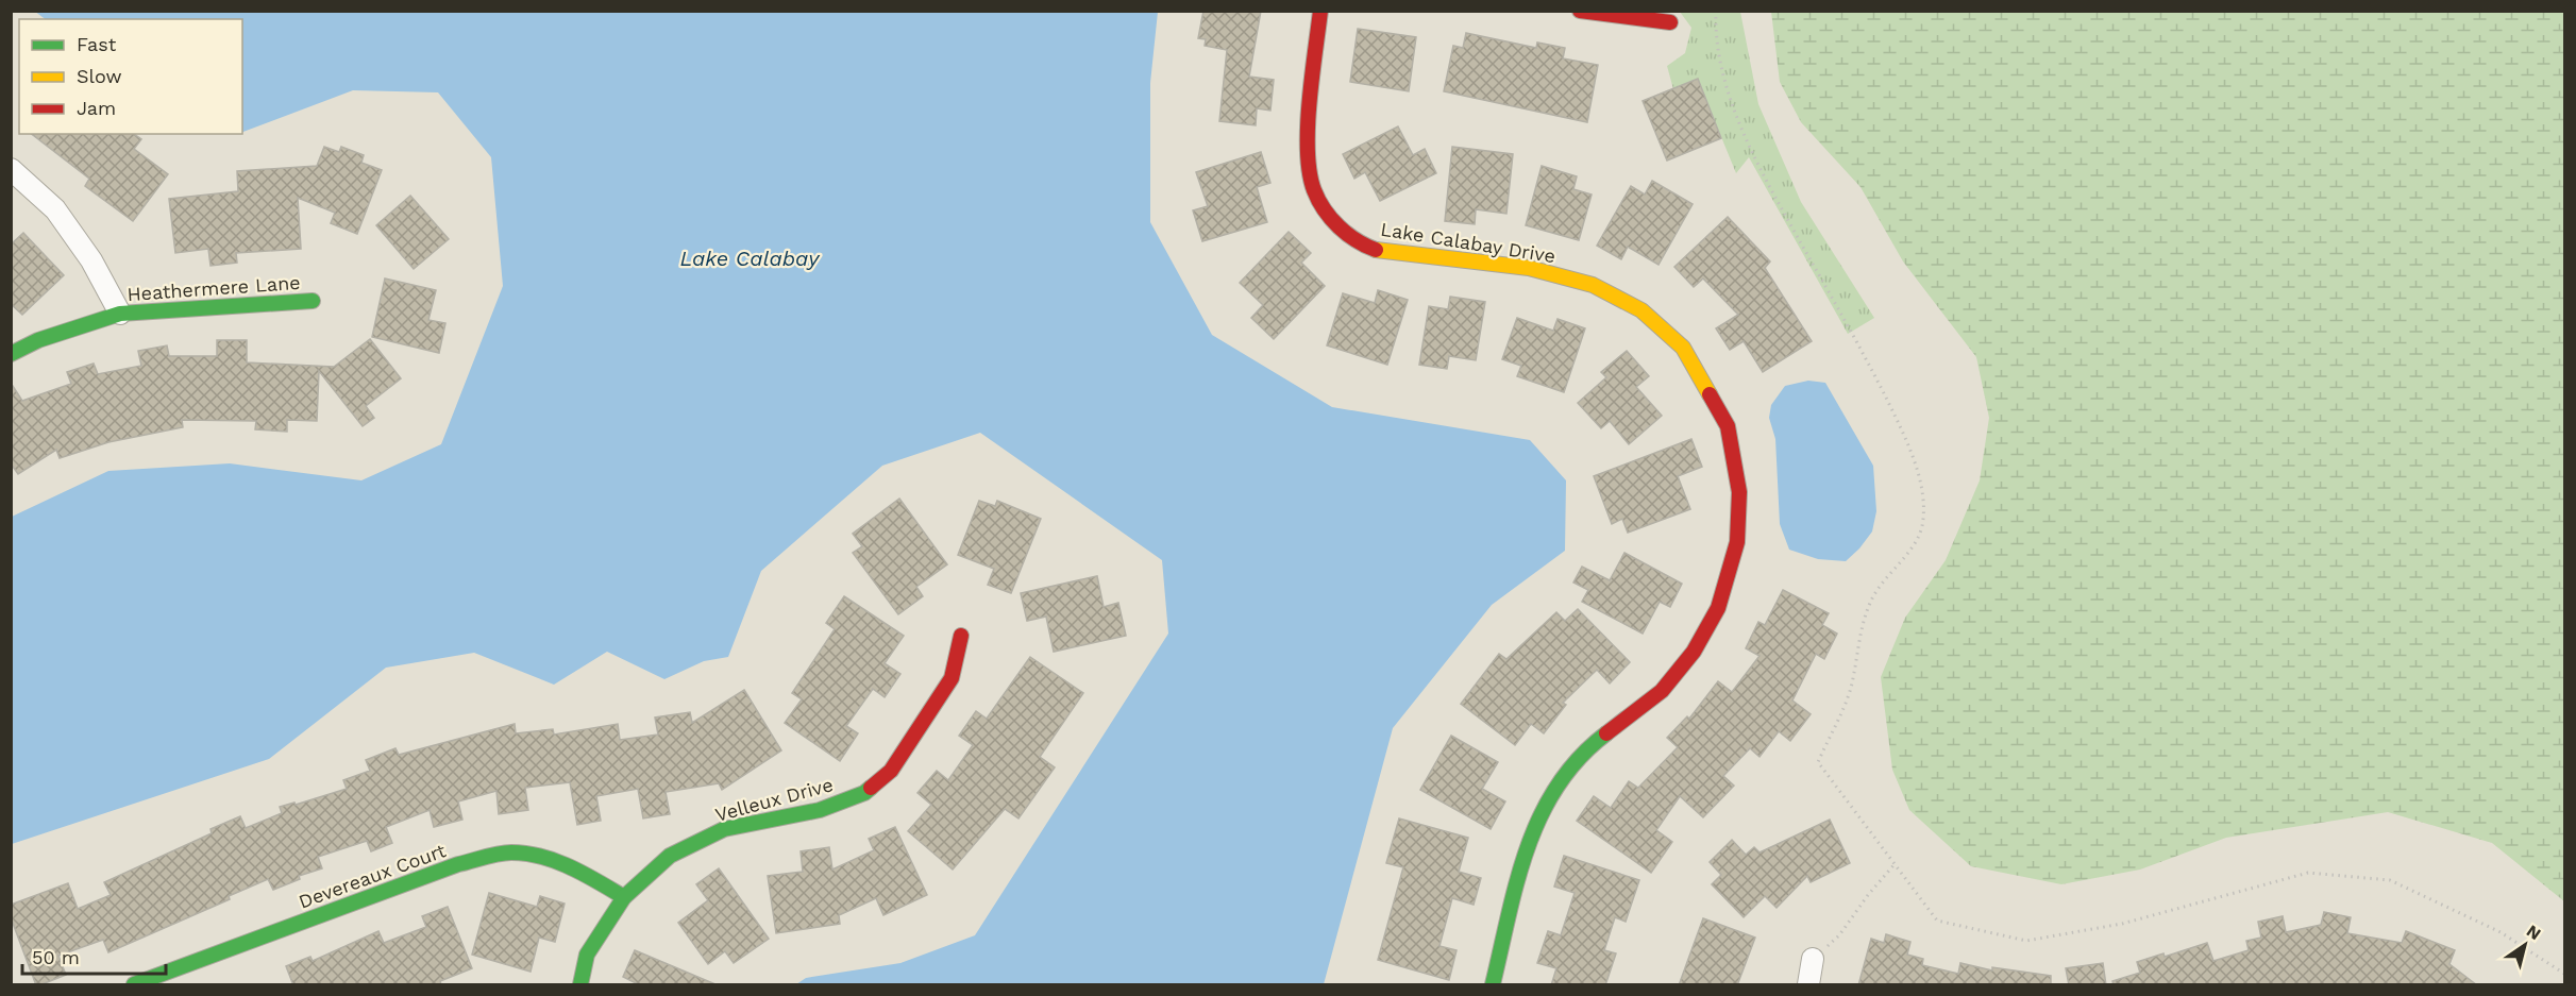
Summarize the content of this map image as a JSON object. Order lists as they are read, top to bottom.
{
  "streets": {
    "street": [
      "Lake Calabay Drive",
      "Heathermere Lane",
      "Velleux Drive",
      "Devereaux Court"
    ]
  },
  "crossings": [
    ["Velleux Drive", "Devereaux Court"]
  ],
  "water": ["Lake Calabay"],
  "legend": ["Fast", "Slow", "Jam"],
  "scale_bar": "50 m",
  "north": "top right"
}
